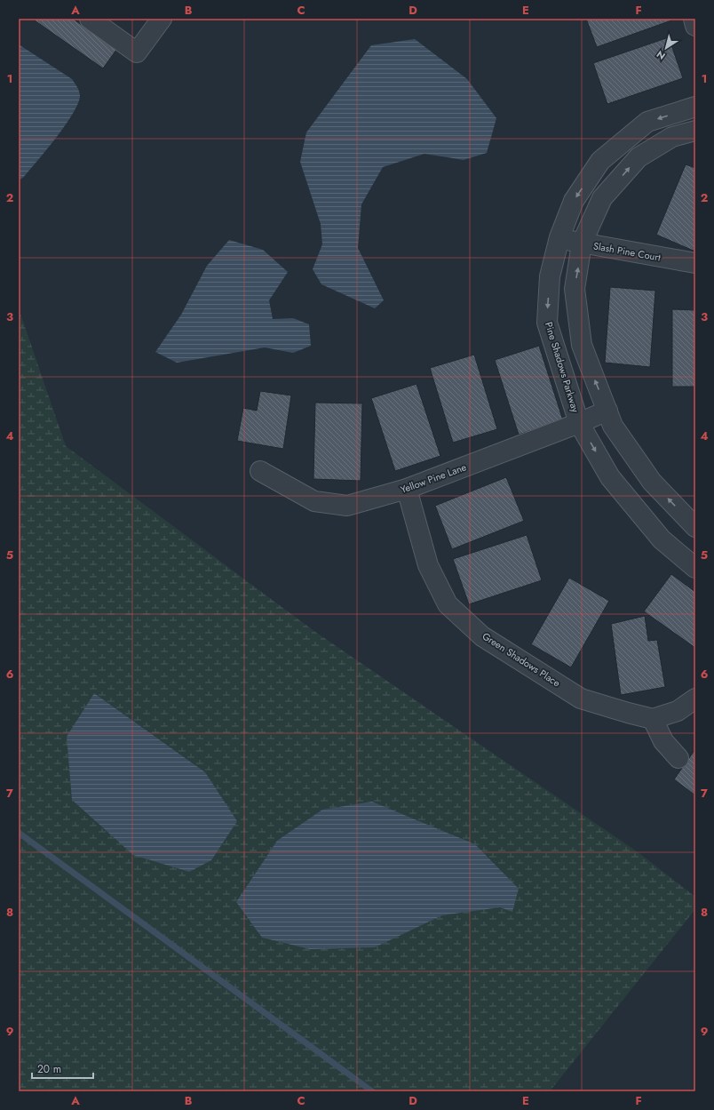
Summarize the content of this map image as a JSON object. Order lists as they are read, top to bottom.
{
  "streets": {
    "lane": [
      "Slash Pine Court",
      "Pine Shadows Parkway",
      "Yellow Pine Lane",
      "Green Shadows Place"
    ]
  },
  "crossings": [
    ["Slash Pine Court", "Pine Shadows Parkway"],
    ["Pine Shadows Parkway", "Yellow Pine Lane"],
    ["Yellow Pine Lane", "Green Shadows Place"]
  ],
  "scale_bar": "20 m",
  "north": "bottom left",
  "grid": {
    "columns": [
      "A",
      "B",
      "C",
      "D",
      "E",
      "F"
    ],
    "rows": [
      "1",
      "2",
      "3",
      "4",
      "5",
      "6",
      "7",
      "8",
      "9"
    ]
  }
}
